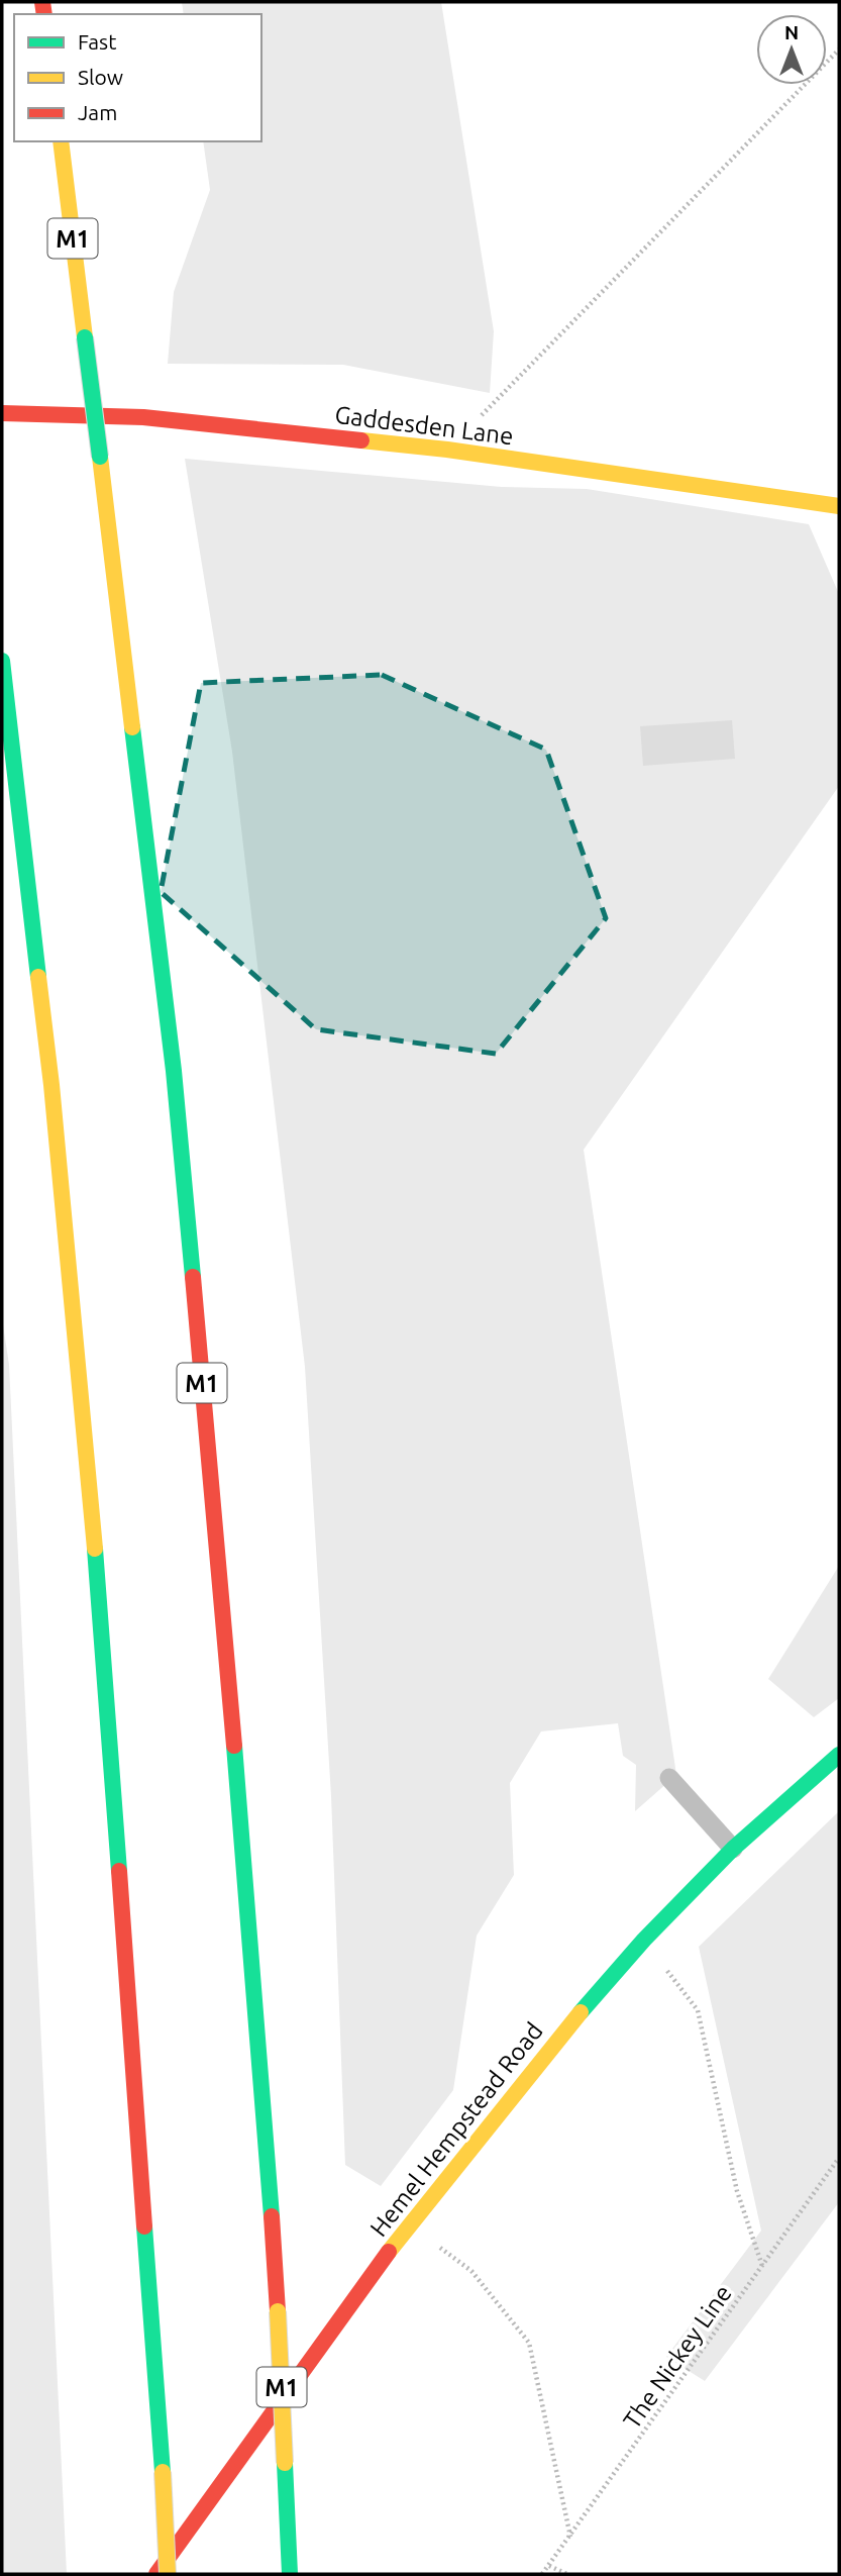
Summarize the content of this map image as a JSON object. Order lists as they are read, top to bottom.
{
  "streets": {
    "main road": ["M1", "Gaddesden Lane", "Hemel Hempstead Road"],
    "path": ["The Nickey Line"]
  },
  "legend": ["Fast", "Slow", "Jam"],
  "north": "top"
}
